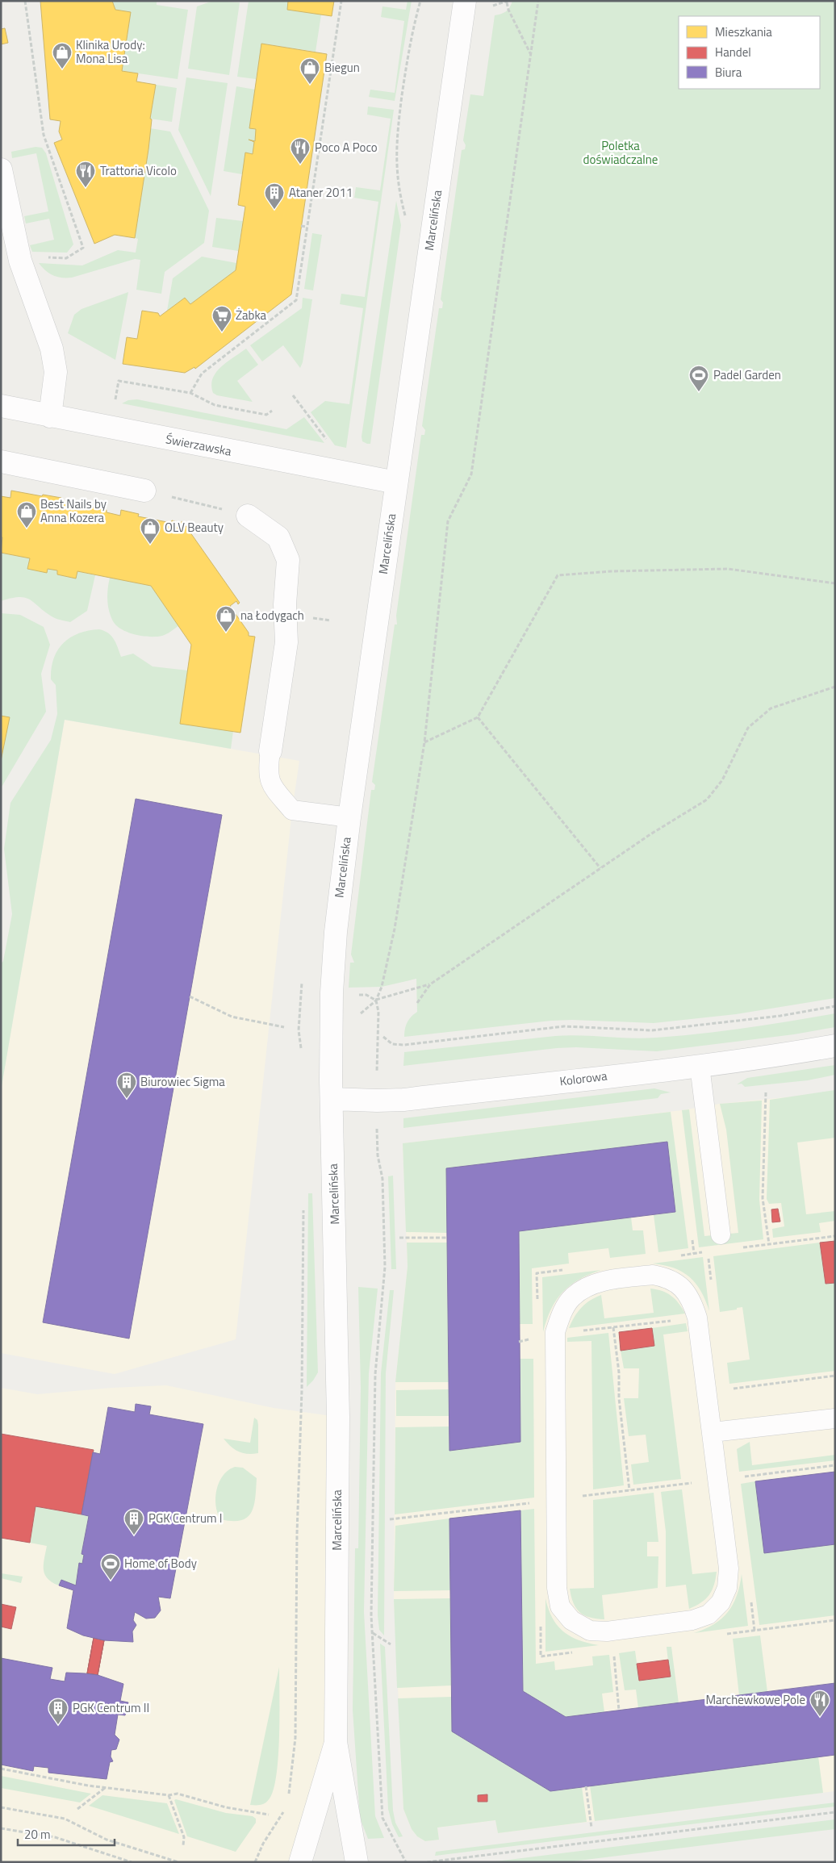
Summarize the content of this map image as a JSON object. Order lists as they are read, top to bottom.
{
  "streets": {
    "street": ["Marcelińska", "Świerzawska", "Kolorowa"]
  },
  "crossings": [
    ["Marcelińska", "Świerzawska"],
    ["Marcelińska", "Kolorowa"]
  ],
  "parks": ["Poletka doświadczalne"],
  "places": {
    "shop": [
      "Klinika Urody: Mona Lisa",
      "Biegun",
      "Best Nails by Anna Kozera",
      "OLV Beauty",
      "na Łodygach"
    ],
    "restaurant": ["Poco A Poco", "Trattoria Vicolo", "Marchewkowe Pole"],
    "building": [
      "Ataner 2011",
      "Biurowiec Sigma",
      "PGK Centrum I",
      "PGK Centrum II"
    ],
    "supermarket": ["Żabka"],
    "sports": ["Padel Garden", "Home of Body"]
  },
  "legend": ["Mieszkania", "Handel", "Biura"],
  "scale_bar": "20 m"
}
